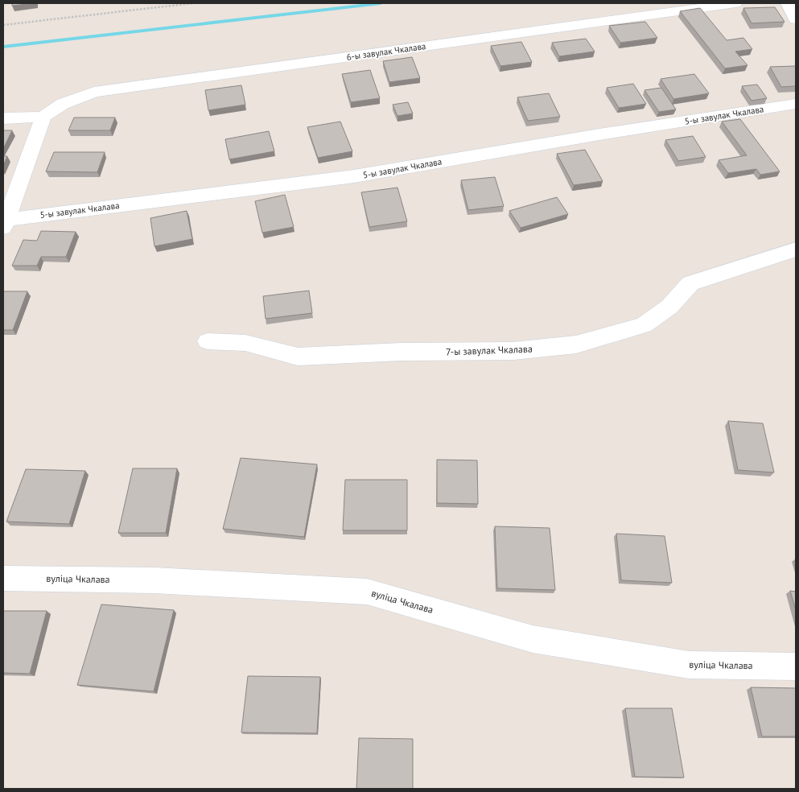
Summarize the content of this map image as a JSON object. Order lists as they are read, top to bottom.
{
  "streets": {
    "street": [
      "6-ы завулак Чкалава",
      "5-ы завулак Чкалава",
      "7-ы завулак Чкалава",
      "вуліца Чкалава"
    ]
  }
}
